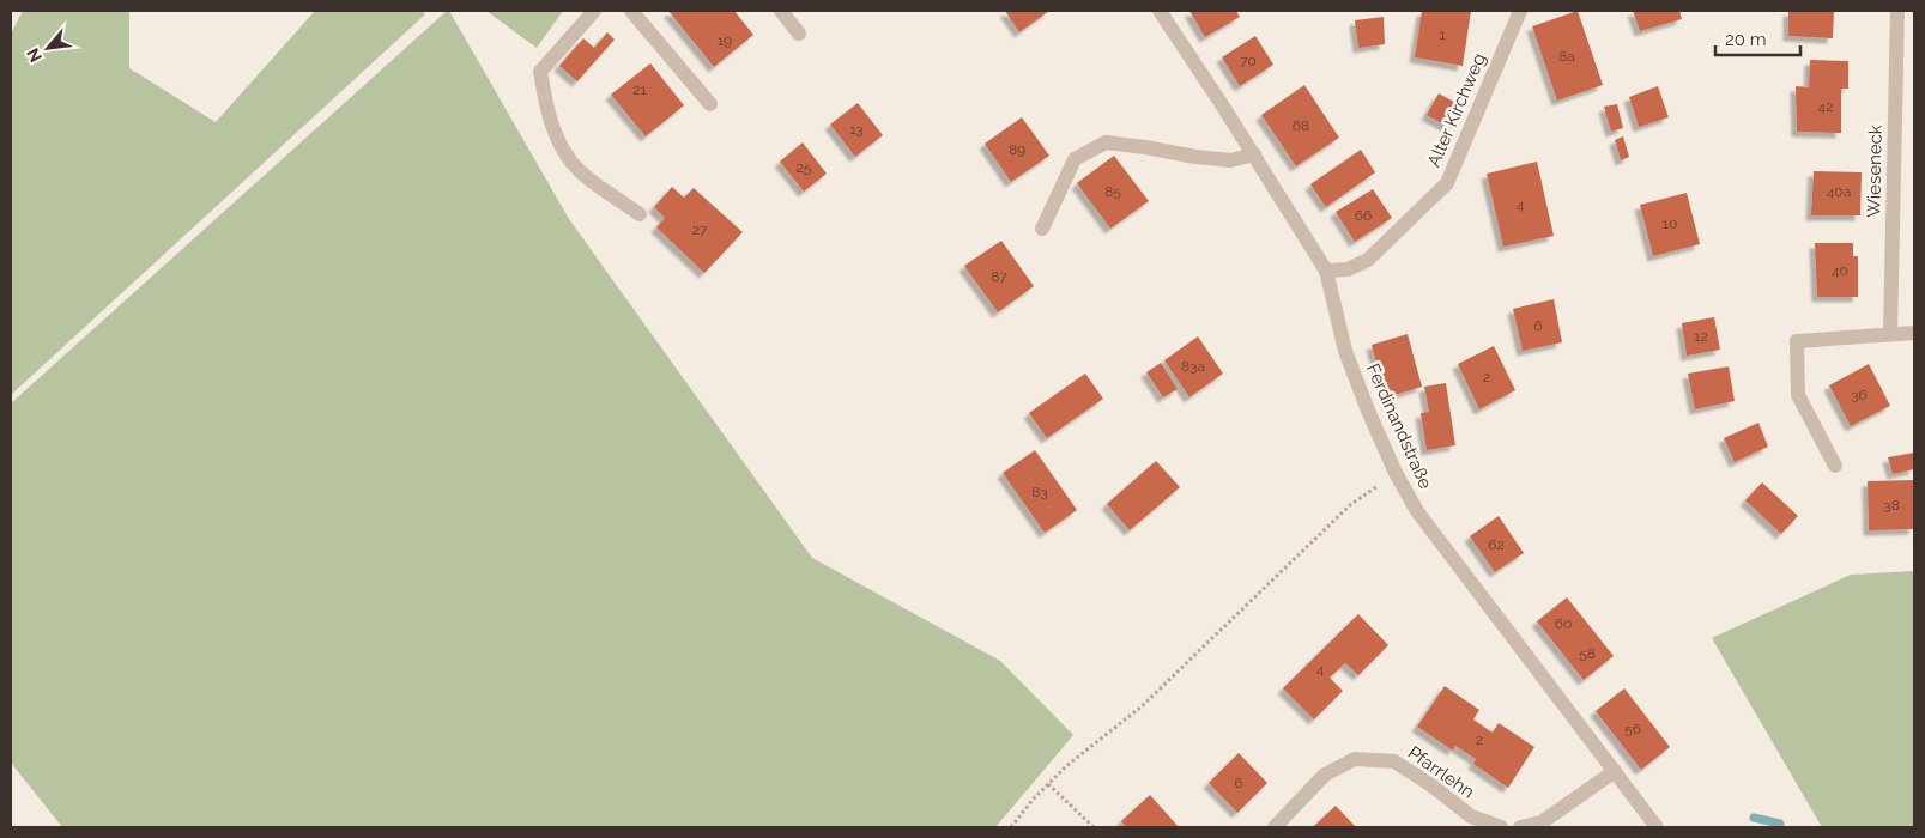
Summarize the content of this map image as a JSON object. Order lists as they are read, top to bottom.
{
  "streets": {
    "street": [
      "Alter Kirchweg",
      "Wieseneck",
      "Ferdinandstraße",
      "Pfarrlehn"
    ]
  },
  "crossings": [
    ["Alter Kirchweg", "Ferdinandstraße"]
  ],
  "house_numbers": [
    "1",
    "19",
    "8a",
    "70",
    "21",
    "42",
    "68",
    "13",
    "89",
    "25",
    "85",
    "40a",
    "4",
    "66",
    "10",
    "27",
    "40",
    "87",
    "6",
    "12",
    "83a",
    "2",
    "36",
    "83",
    "38",
    "62",
    "60",
    "58",
    "4",
    "56",
    "2",
    "6"
  ],
  "scale_bar": "20 m",
  "north": "bottom left"
}
